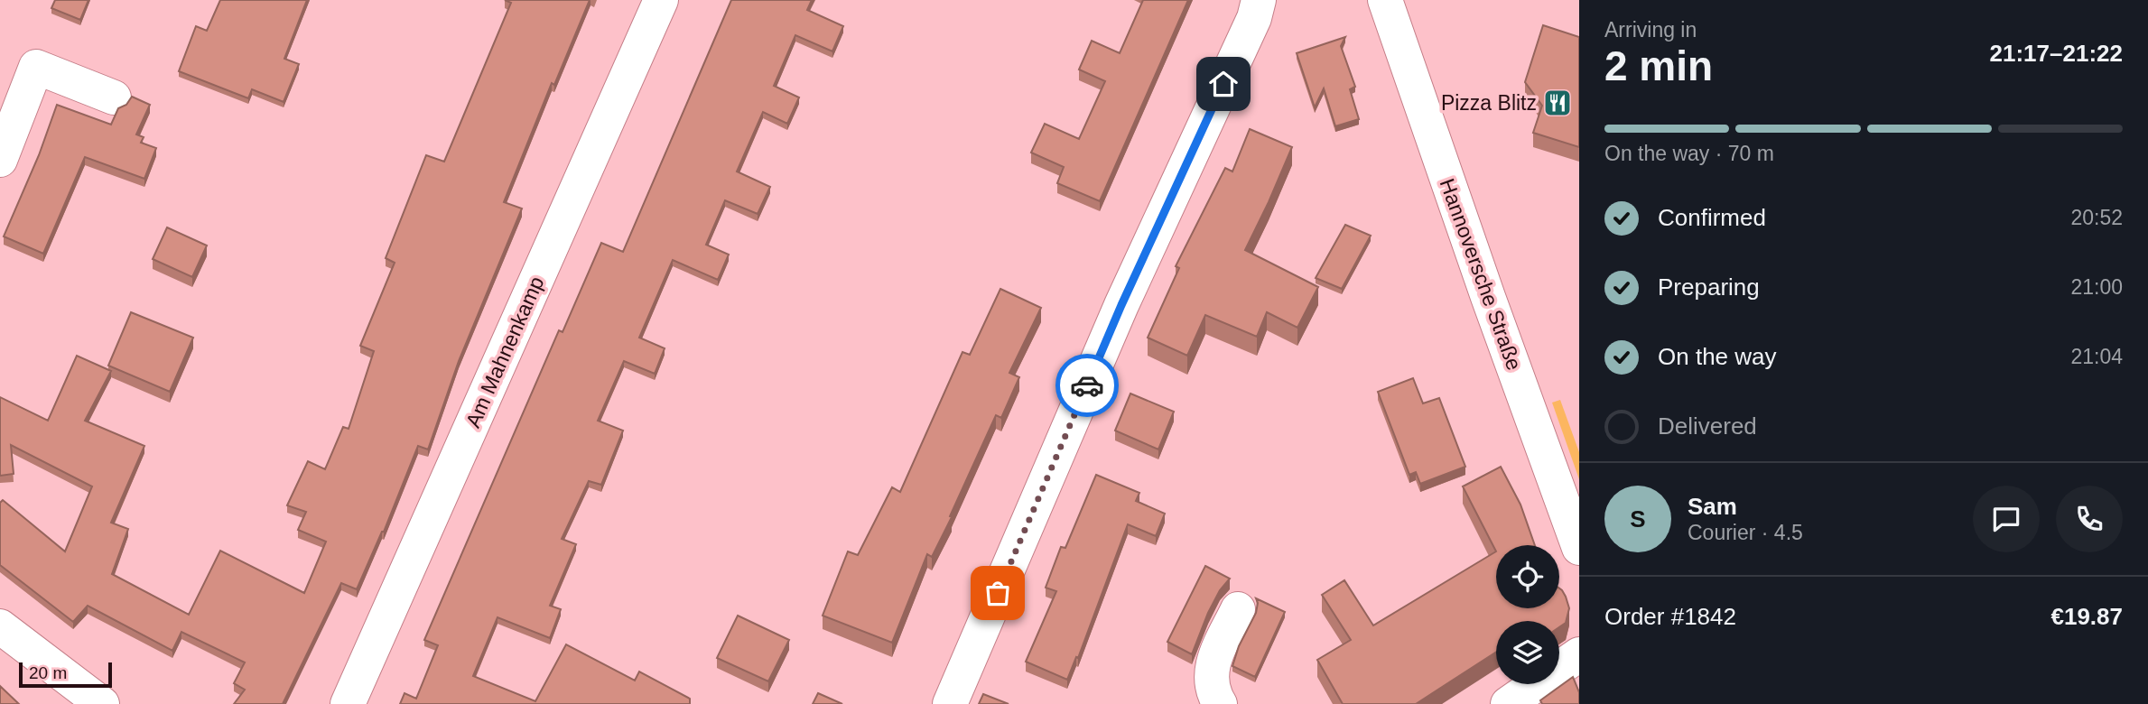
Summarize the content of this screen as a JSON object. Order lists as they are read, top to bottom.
{
  "streets": {
    "street": ["Hannoversche Straße", "Am Mahnenkamp"]
  },
  "places": {
    "restaurant": ["Pizza Blitz"]
  },
  "scale_bar": "20 m",
  "page": {
    "heading": ["2 min", "Arriving in", "21:17–21:22"],
    "panel": [
      "Sam",
      "Courier · 4.5",
      "Order #1842",
      "€19.87"
    ],
    "bar": "On the way · 70 m",
    "list": [
      ["Confirmed", "20:52"],
      ["Preparing", "21:00"],
      ["On the way", "21:04"],
      "Delivered"
    ],
    "round": "S",
    "scale": "20 m"
  }
}
